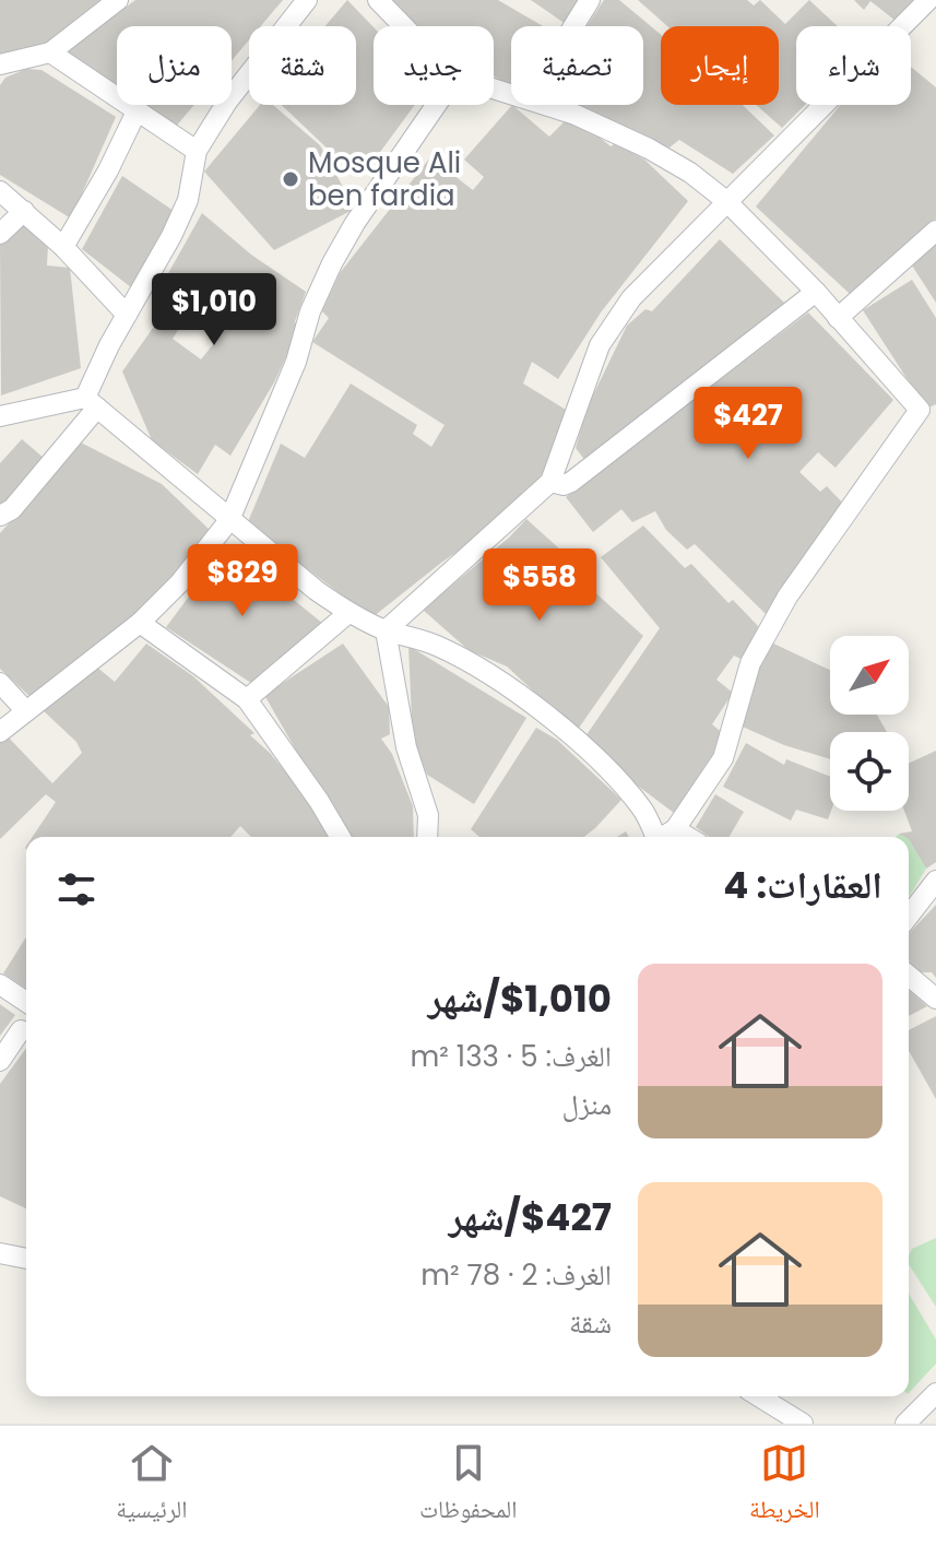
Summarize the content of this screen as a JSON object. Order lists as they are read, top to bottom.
{
  "places": ["Mosque Ali ben fardia"],
  "north": "top right",
  "page": {
    "chip": [
      "شراء",
      "إيجار",
      "تصفية",
      "جديد",
      "شقة",
      "منزل"
    ],
    "price": [
      "$1,010",
      "$427",
      "$829",
      "$558"
    ],
    "heading": "العقارات: 4",
    "list": [
      {
        "name": "$1,010/شهر",
        "note": "الغرف: 5 · 133 m² · منزل"
      },
      {
        "name": "$427/شهر",
        "note": "الغرف: 2 · 78 m² · شقة"
      }
    ],
    "tabs": ["الخريطة", "المحفوظات", "الرئيسية"]
  }
}
